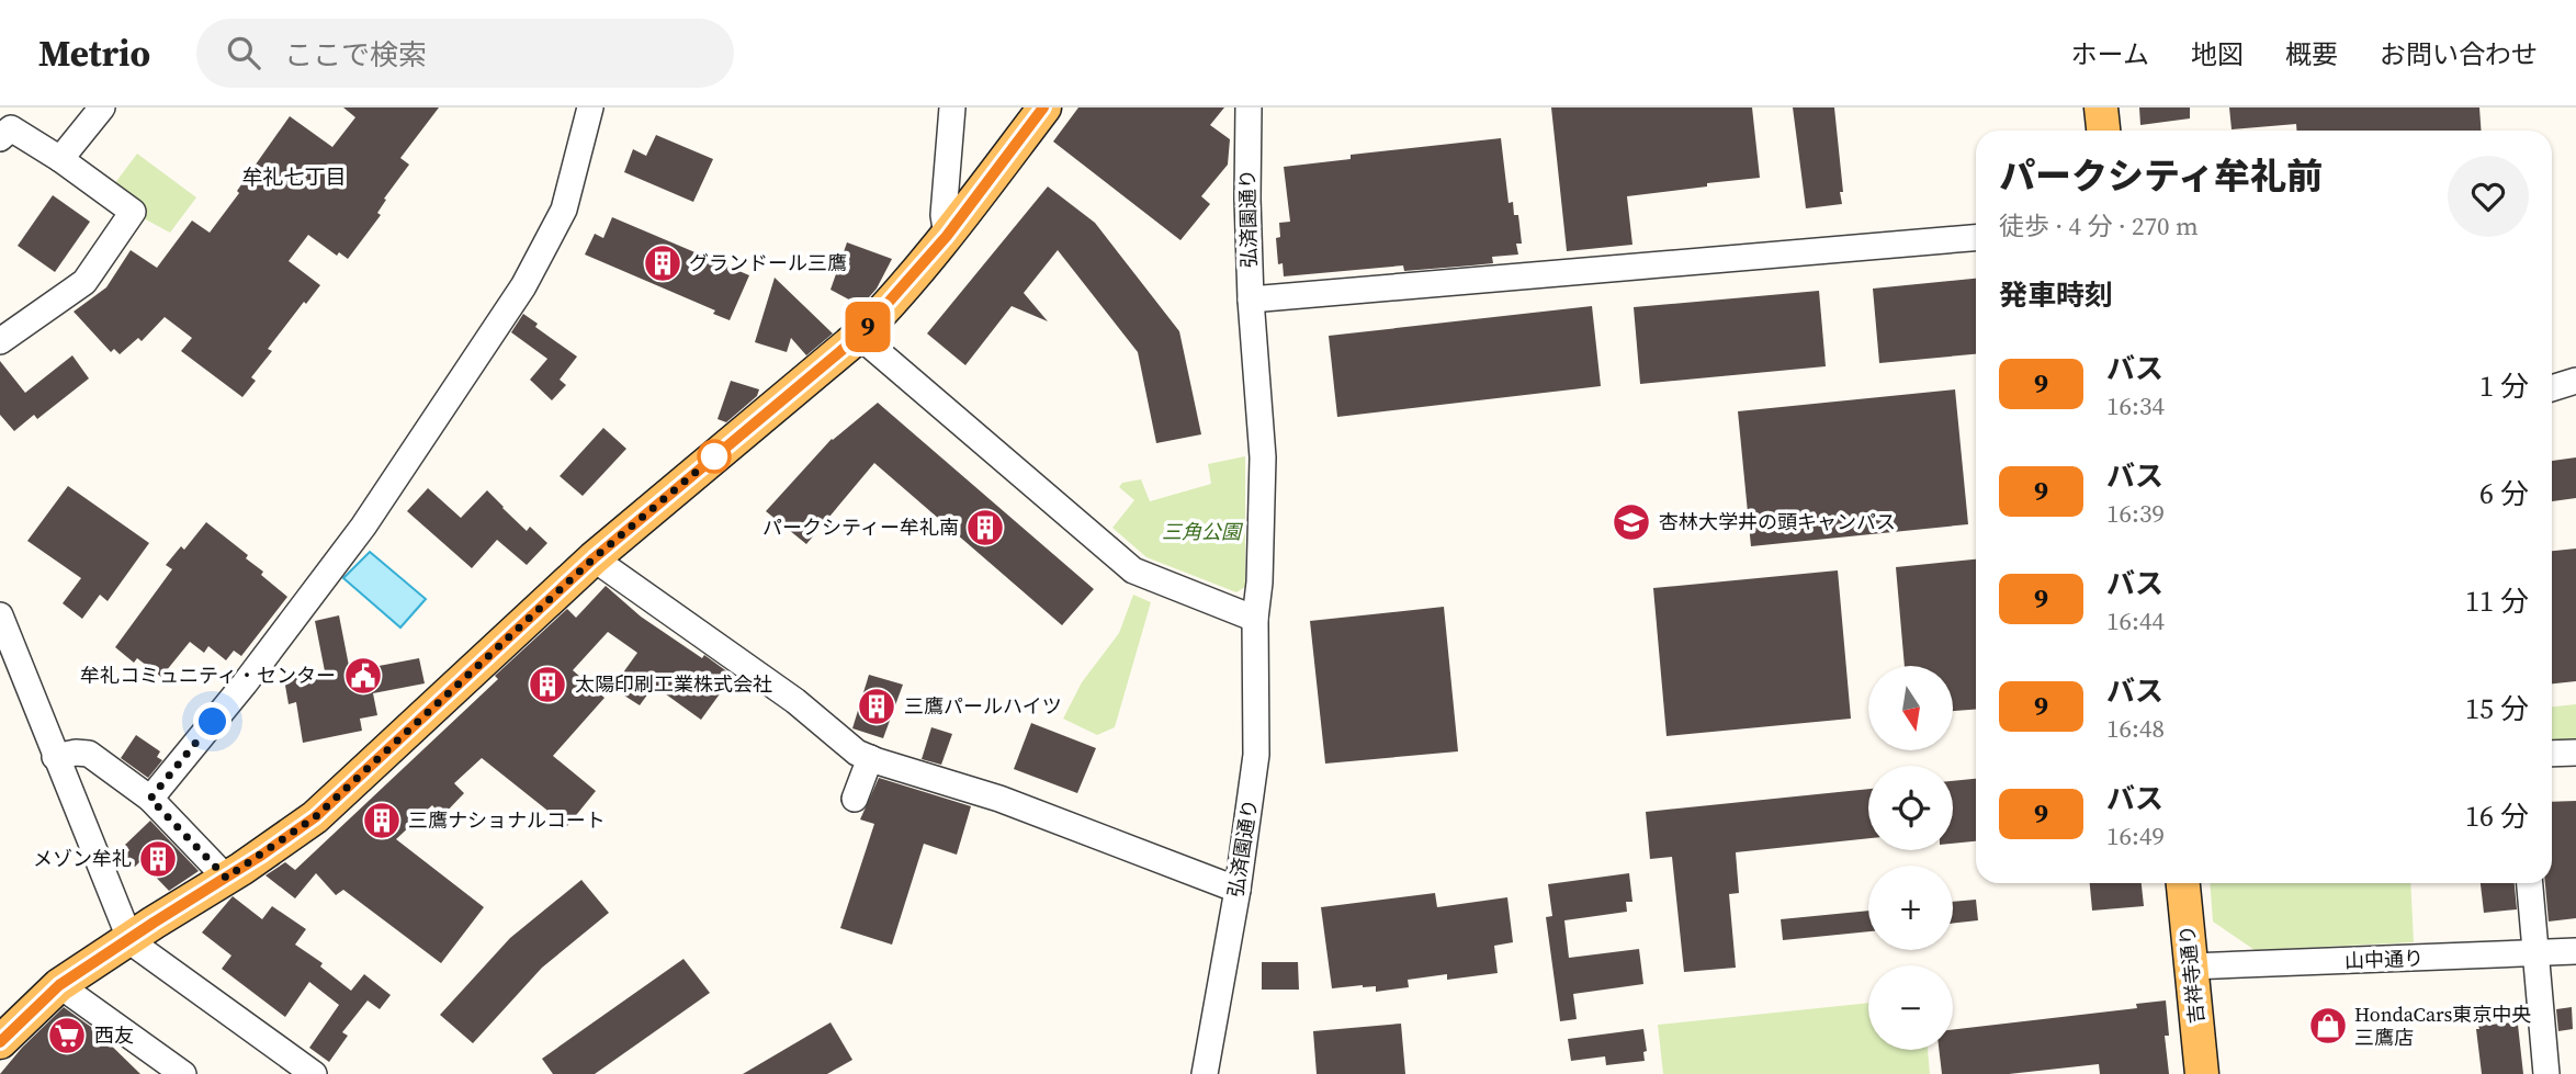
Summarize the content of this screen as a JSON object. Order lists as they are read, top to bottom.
{
  "streets": {
    "main road": ["吉祥寺通り"],
    "street": ["弘済園通り", "山中通り"]
  },
  "crossings": [
    ["山中通り", "吉祥寺通り"]
  ],
  "districts": ["牟礼七丁目"],
  "parks": ["三角公園"],
  "places": {
    "building": [
      "グランドール三鷹",
      "パークシティー牟礼南",
      "太陽印刷工業株式会社",
      "三鷹パールハイツ",
      "三鷹ナショナルコート",
      "メゾン牟礼"
    ],
    "school or university": ["杏林大学井の頭キャンパス"],
    "public building": ["牟礼コミュニティ・センター"],
    "shop": ["HondaCars東京中央 三鷹店"],
    "supermarket": ["西友"]
  },
  "lines": ["bus line 9"],
  "north": "bottom",
  "page": {
    "header": "Metrio",
    "search": "ここで検索",
    "nav": [
      "ホーム",
      "地図",
      "概要",
      "お問い合わせ"
    ],
    "on_map": "9",
    "heading": [
      ["パークシティ牟礼前", "徒歩 · 4 分 · 270 m"],
      "発車時刻"
    ],
    "list": [
      {
        "mark": "9",
        "name": "バス",
        "note": "16:34",
        "value": "1 分"
      },
      {
        "mark": "9",
        "name": "バス",
        "note": "16:39",
        "value": "6 分"
      },
      {
        "mark": "9",
        "name": "バス",
        "note": "16:44",
        "value": "11 分"
      },
      {
        "mark": "9",
        "name": "バス",
        "note": "16:48",
        "value": "15 分"
      },
      {
        "mark": "9",
        "name": "バス",
        "note": "16:49",
        "value": "16 分"
      }
    ],
    "map_buttons": ["+", "−"]
  }
}
